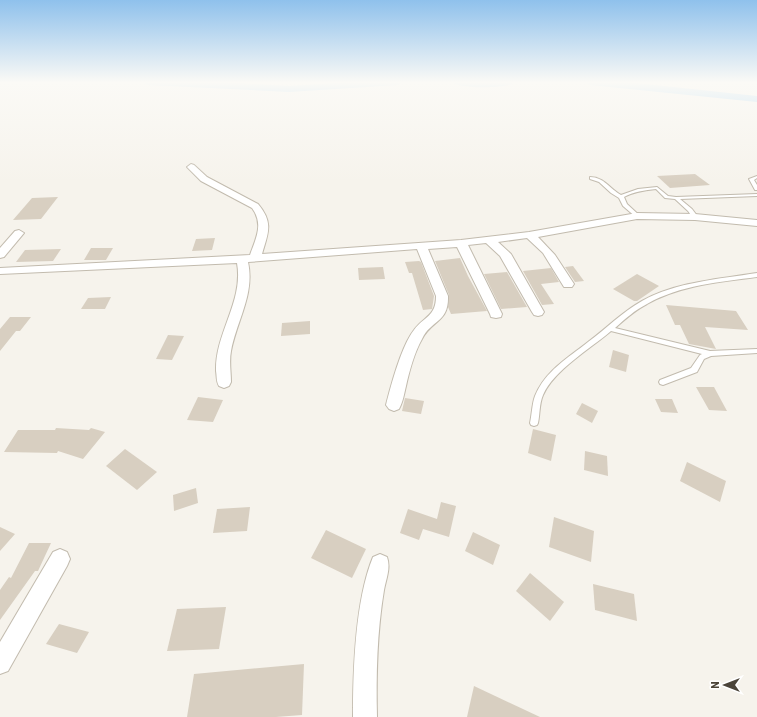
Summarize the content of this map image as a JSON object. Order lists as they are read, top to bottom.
{
  "north": "left"
}
